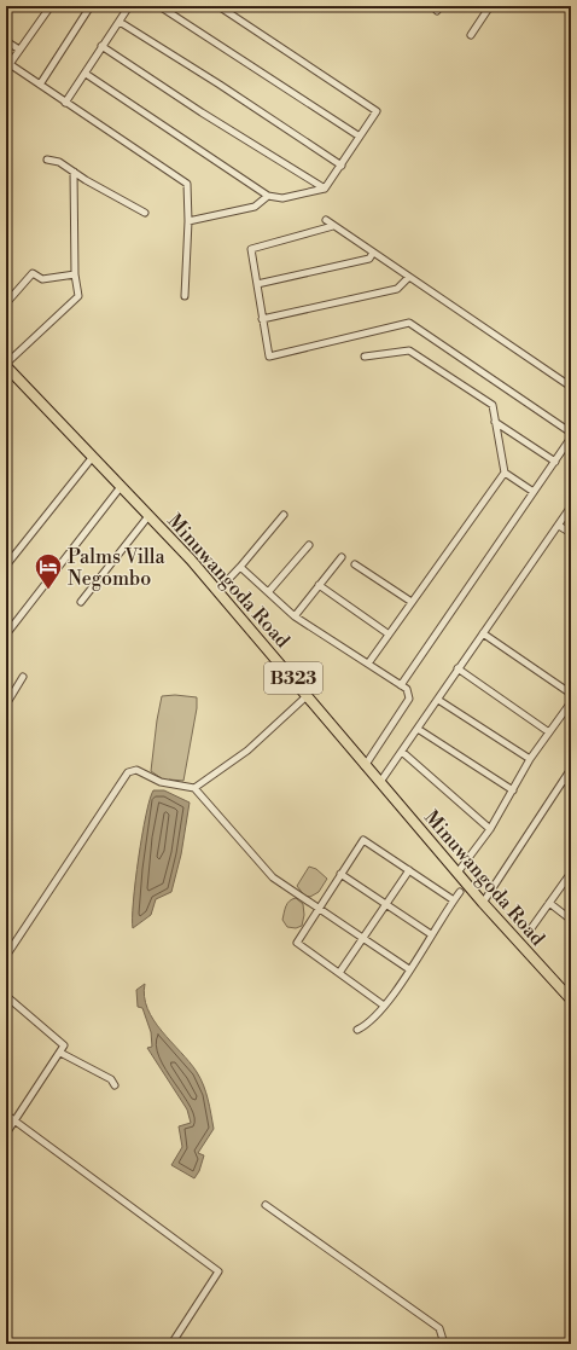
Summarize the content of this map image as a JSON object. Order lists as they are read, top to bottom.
{
  "streets": {
    "main road": ["Minuwangoda Road", "B323"]
  },
  "places": {
    "hotel": ["Palms Villa Negombo"]
  }
}
